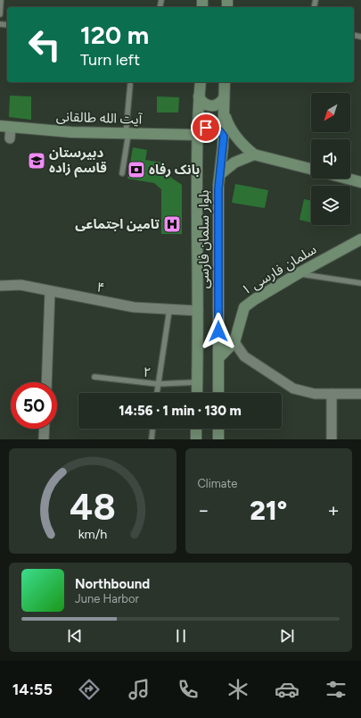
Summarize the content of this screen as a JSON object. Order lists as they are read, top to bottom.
{
  "streets": {
    "main road": ["آیت الله طالقانی", "بلوار سلمان فارسی", "سلمان فارسی ۱"],
    "street": ["۴"],
    "lane": ["۲"]
  },
  "crossings": [
    ["آیت الله طالقانی", "بلوار سلمان فارسی"],
    ["بلوار سلمان فارسی", "سلمان فارسی ۱"],
    ["بلوار سلمان فارسی", "۴"],
    ["بلوار سلمان فارسی", "۲"]
  ],
  "places": {
    "school or university": ["دبیرستان قاسم زاده"],
    "bank": ["بانک رفاه"],
    "hospital": ["تامین اجتماعی"]
  },
  "north": "bottom left",
  "page": {
    "turn": ["120 m", "Turn left"],
    "limit": "50",
    "trip": "14:56 · 1 min · 130 m",
    "tile": "Climate",
    "heat": ["−", "21°", "+"],
    "song": ["Northbound", "June Harbor"],
    "tabs": "14:55",
    "gauge": ["48", "km/h"]
  }
}
